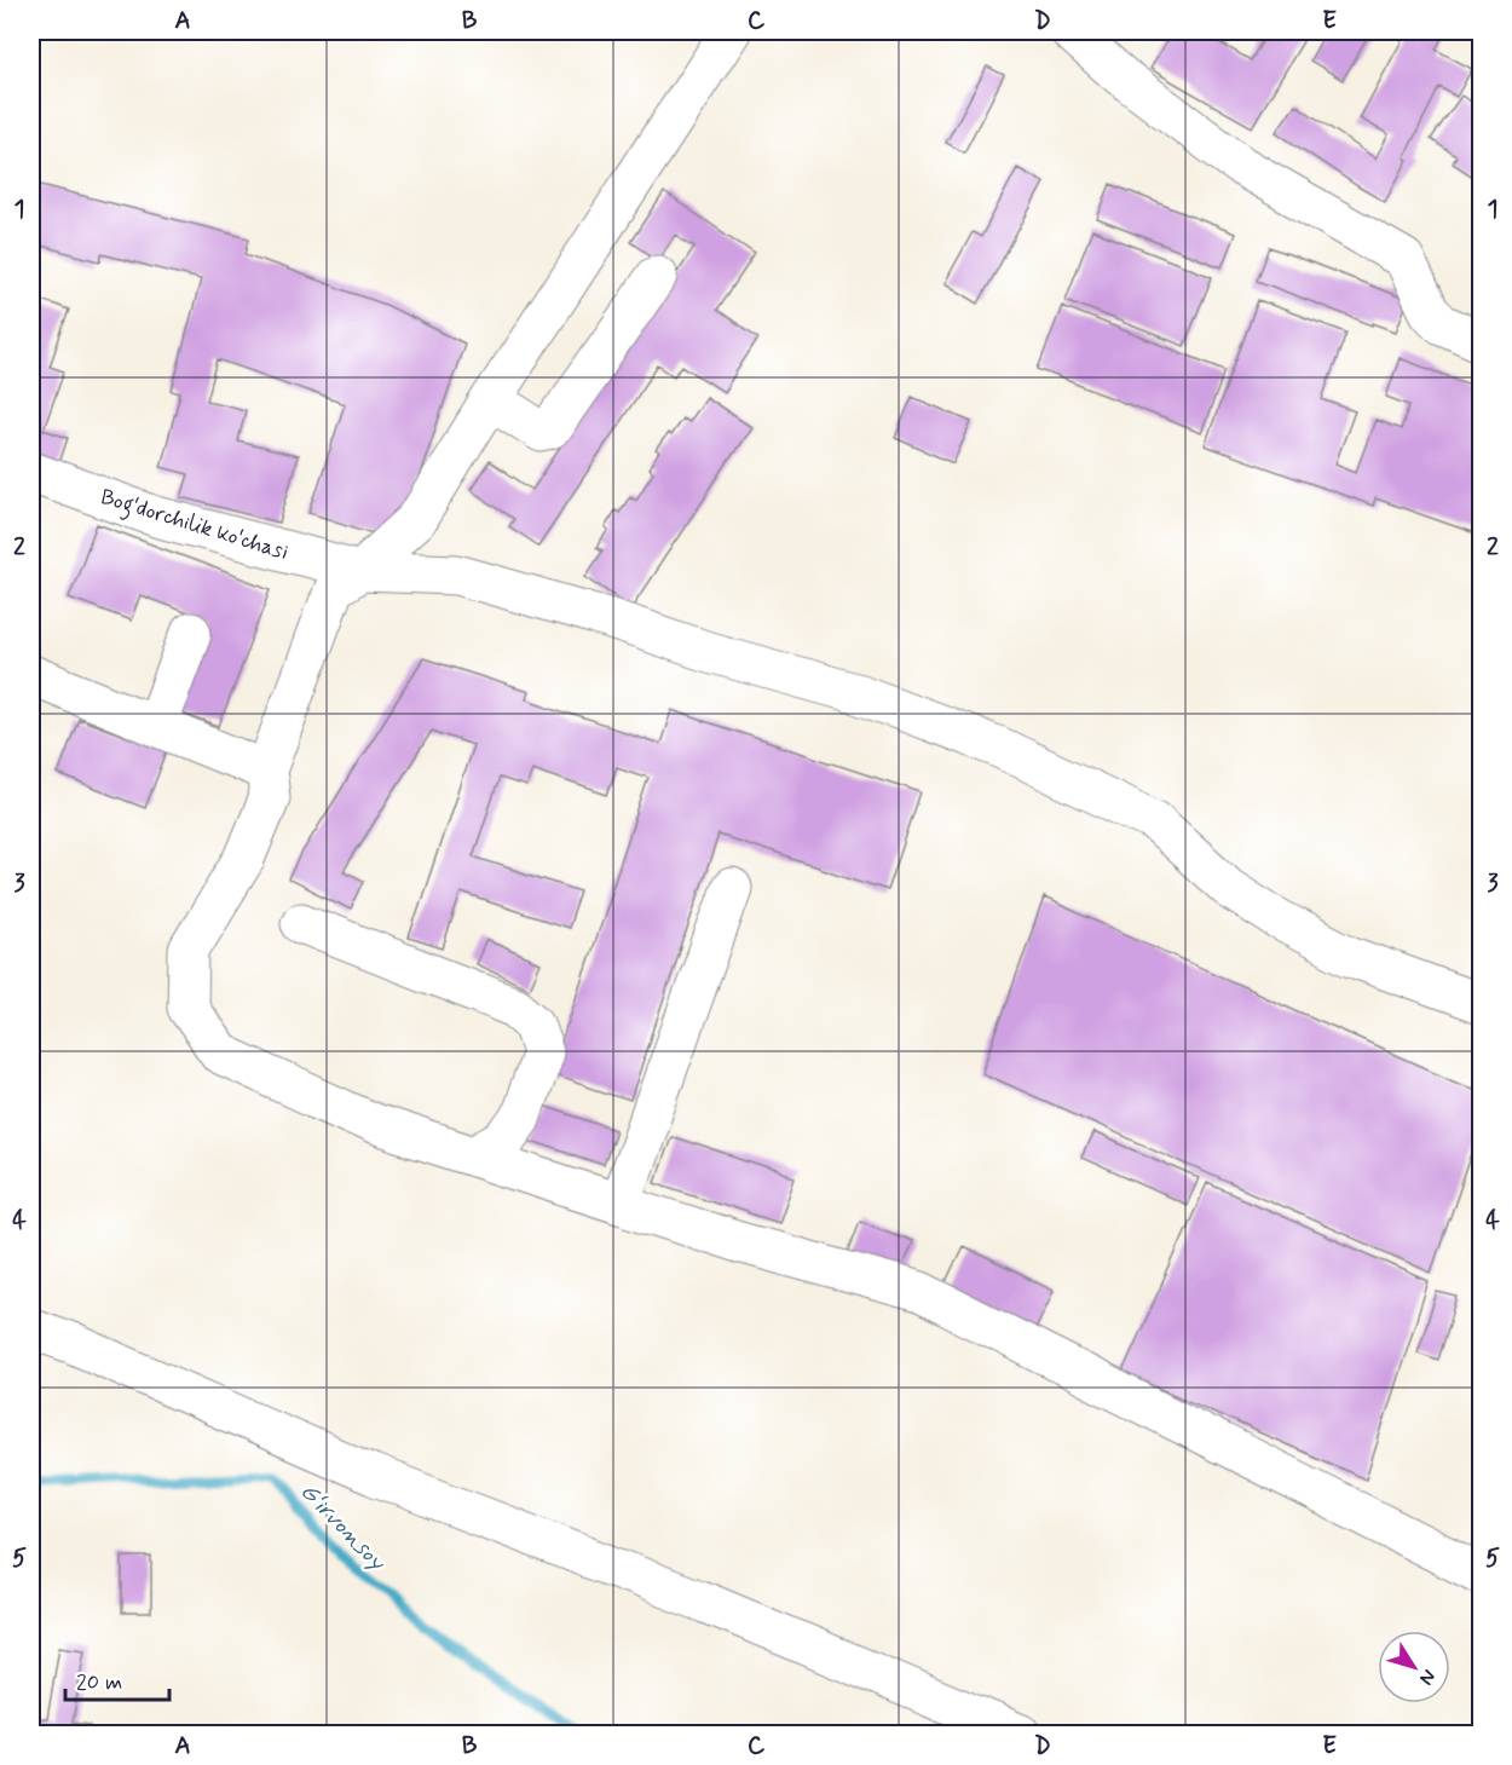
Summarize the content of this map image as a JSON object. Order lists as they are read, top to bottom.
{
  "streets": {
    "lane": ["Bogʻdorchilik koʻchasi"]
  },
  "water": ["G‘irvonsoy"],
  "scale_bar": "20 m",
  "north": "bottom right",
  "grid": {
    "columns": [
      "A",
      "B",
      "C",
      "D",
      "E"
    ],
    "rows": [
      "1",
      "2",
      "3",
      "4",
      "5"
    ]
  }
}
